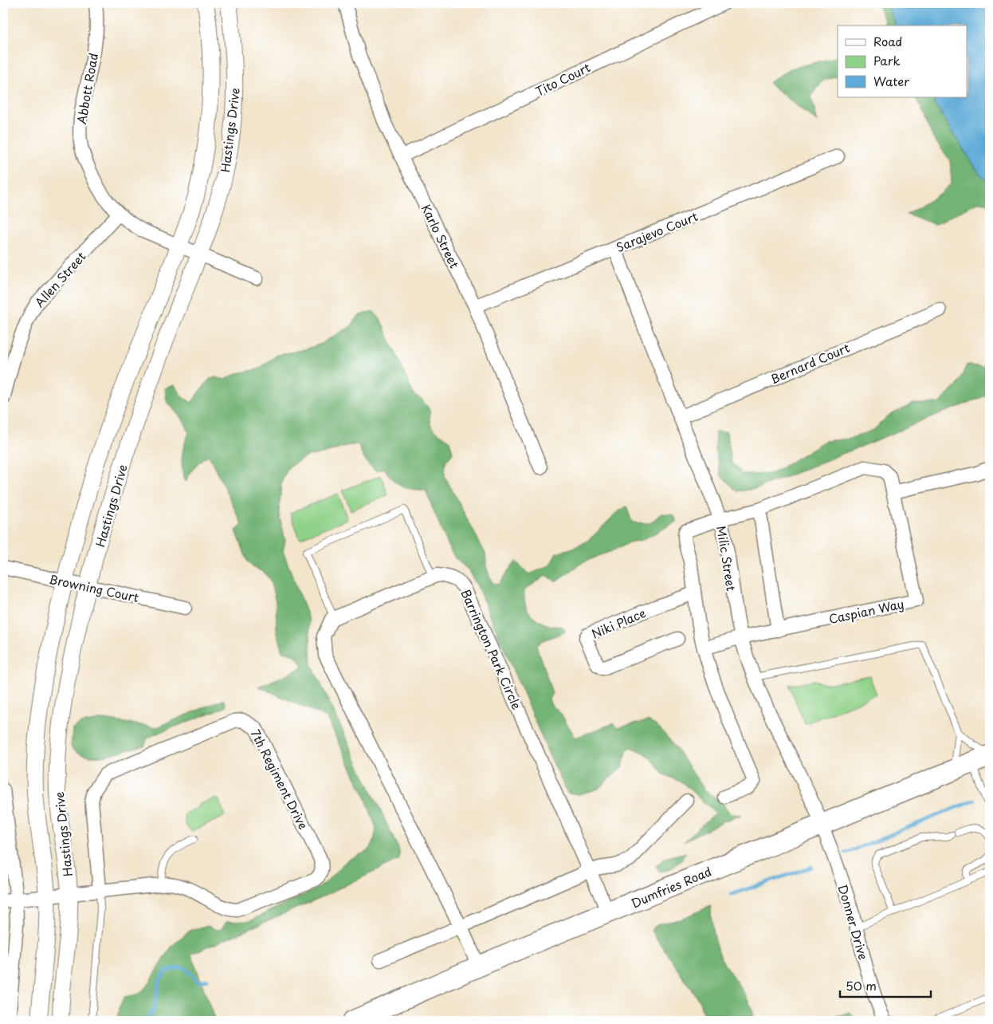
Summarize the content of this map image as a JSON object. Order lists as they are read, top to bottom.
{
  "streets": {
    "main road": ["Dumfries Road"],
    "street": [
      "Tito Court",
      "Abbott Road",
      "Hastings Drive",
      "Sarajevo Court",
      "Karlo Street",
      "Allen Street",
      "Bernard Court",
      "Milic Street",
      "Browning Court",
      "Caspian Way",
      "Niki Place",
      "Barrington Park Circle",
      "7th Regiment Drive",
      "Donner Drive"
    ]
  },
  "crossings": [
    ["Tito Court", "Karlo Street"],
    ["Abbott Road", "Hastings Drive"],
    ["Abbott Road", "Allen Street"],
    ["Hastings Drive", "Browning Court"],
    ["Hastings Drive", "7th Regiment Drive"],
    ["Sarajevo Court", "Karlo Street"],
    ["Sarajevo Court", "Milic Street"],
    ["Bernard Court", "Milic Street"],
    ["Milic Street", "Caspian Way"],
    ["Milic Street", "Dumfries Road"],
    ["Milic Street", "Donner Drive"],
    ["Barrington Park Circle", "Dumfries Road"],
    ["Dumfries Road", "Donner Drive"]
  ],
  "legend": ["Road", "Park", "Water"],
  "scale_bar": "50 m"
}
